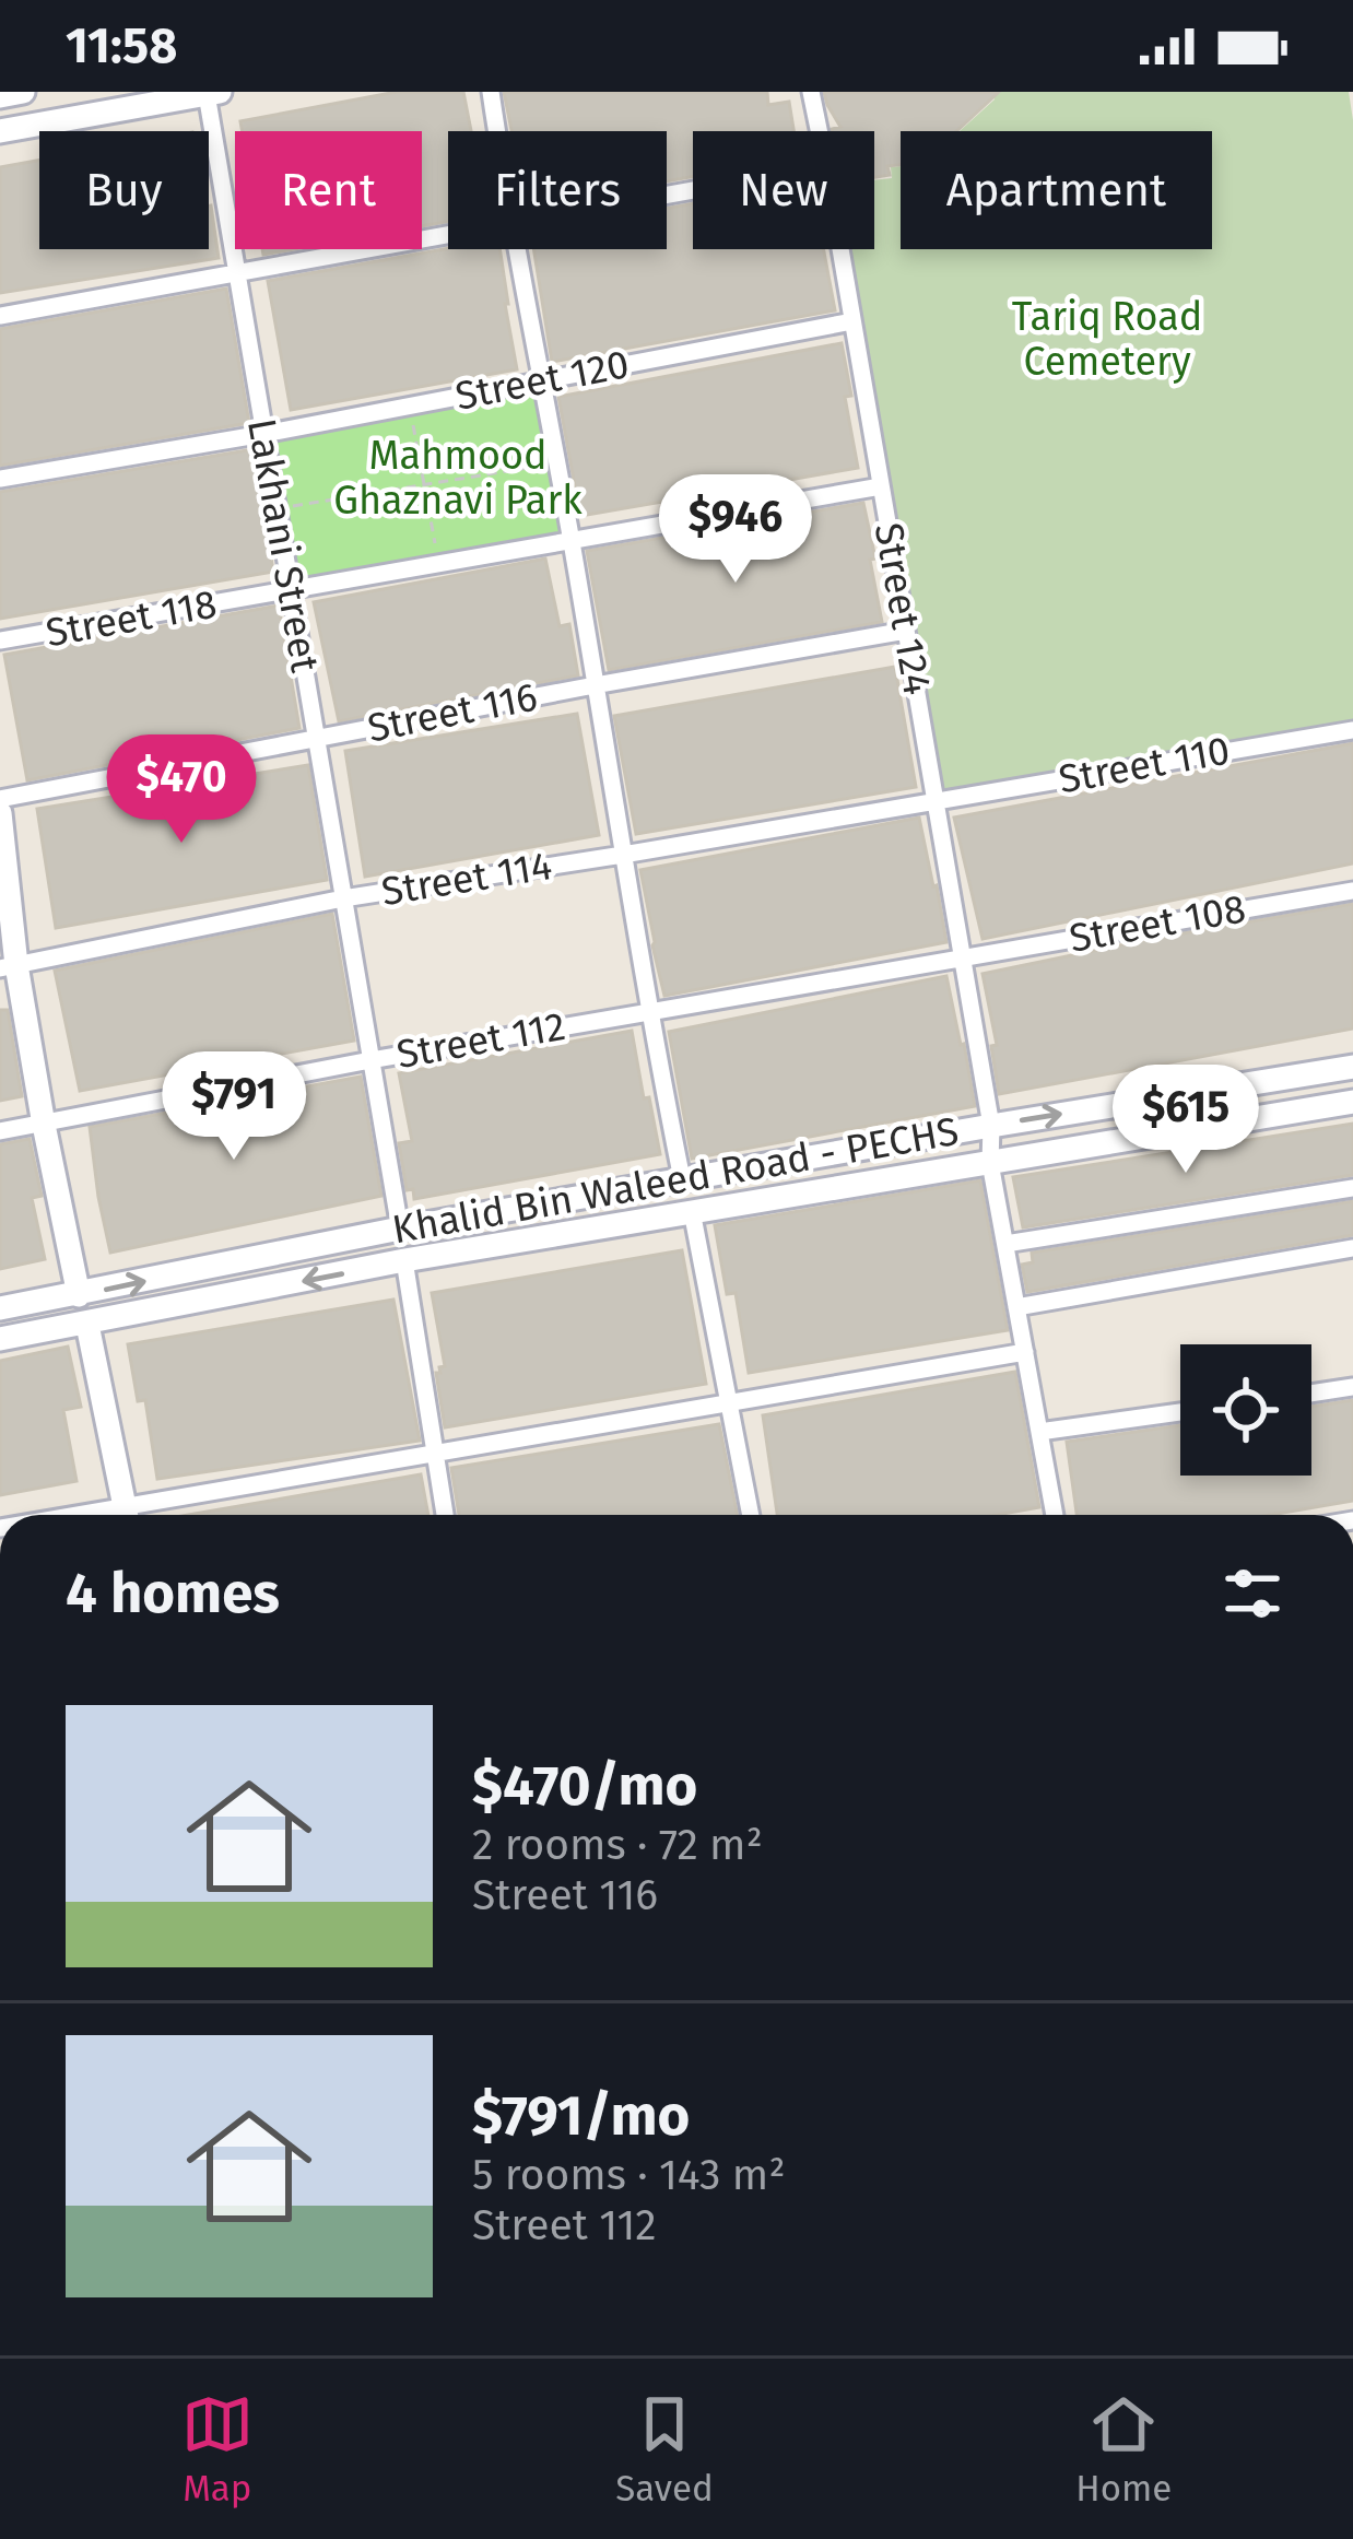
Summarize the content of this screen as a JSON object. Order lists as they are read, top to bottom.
{
  "streets": {
    "main road": ["Khalid Bin Waleed Road - PECHS"],
    "street": [
      "Street 120",
      "Lakhani Street",
      "Street 124",
      "Street 118",
      "Street 116",
      "Street 110",
      "Street 114",
      "Street 108",
      "Street 112"
    ]
  },
  "crossings": [
    ["Street 120", "Lakhani Street"],
    ["Street 120", "Street 124"],
    ["Lakhani Street", "Street 118"],
    ["Lakhani Street", "Street 116"],
    ["Lakhani Street", "Street 114"],
    ["Lakhani Street", "Street 112"],
    ["Lakhani Street", "Khalid Bin Waleed Road - PECHS"],
    ["Street 124", "Street 118"],
    ["Street 124", "Street 116"],
    ["Street 124", "Street 110"],
    ["Street 124", "Street 114"],
    ["Street 124", "Street 108"],
    ["Street 124", "Street 112"],
    ["Street 124", "Khalid Bin Waleed Road - PECHS"],
    ["Street 110", "Street 114"],
    ["Street 108", "Street 112"]
  ],
  "parks": ["Tariq Road Cemetery", "Mahmood Ghaznavi Park"],
  "page": {
    "status": "11:58",
    "chip": [
      "Buy",
      "Rent",
      "Filters",
      "New",
      "Apartment"
    ],
    "price": [
      "$946",
      "$470",
      "$791",
      "$615"
    ],
    "heading": "4 homes",
    "list": [
      {
        "name": "$470/mo",
        "note": "2 rooms · 72 m² · Street 116"
      },
      {
        "name": "$791/mo",
        "note": "5 rooms · 143 m² · Street 112"
      }
    ],
    "tabs": ["Map", "Saved", "Home"]
  }
}
